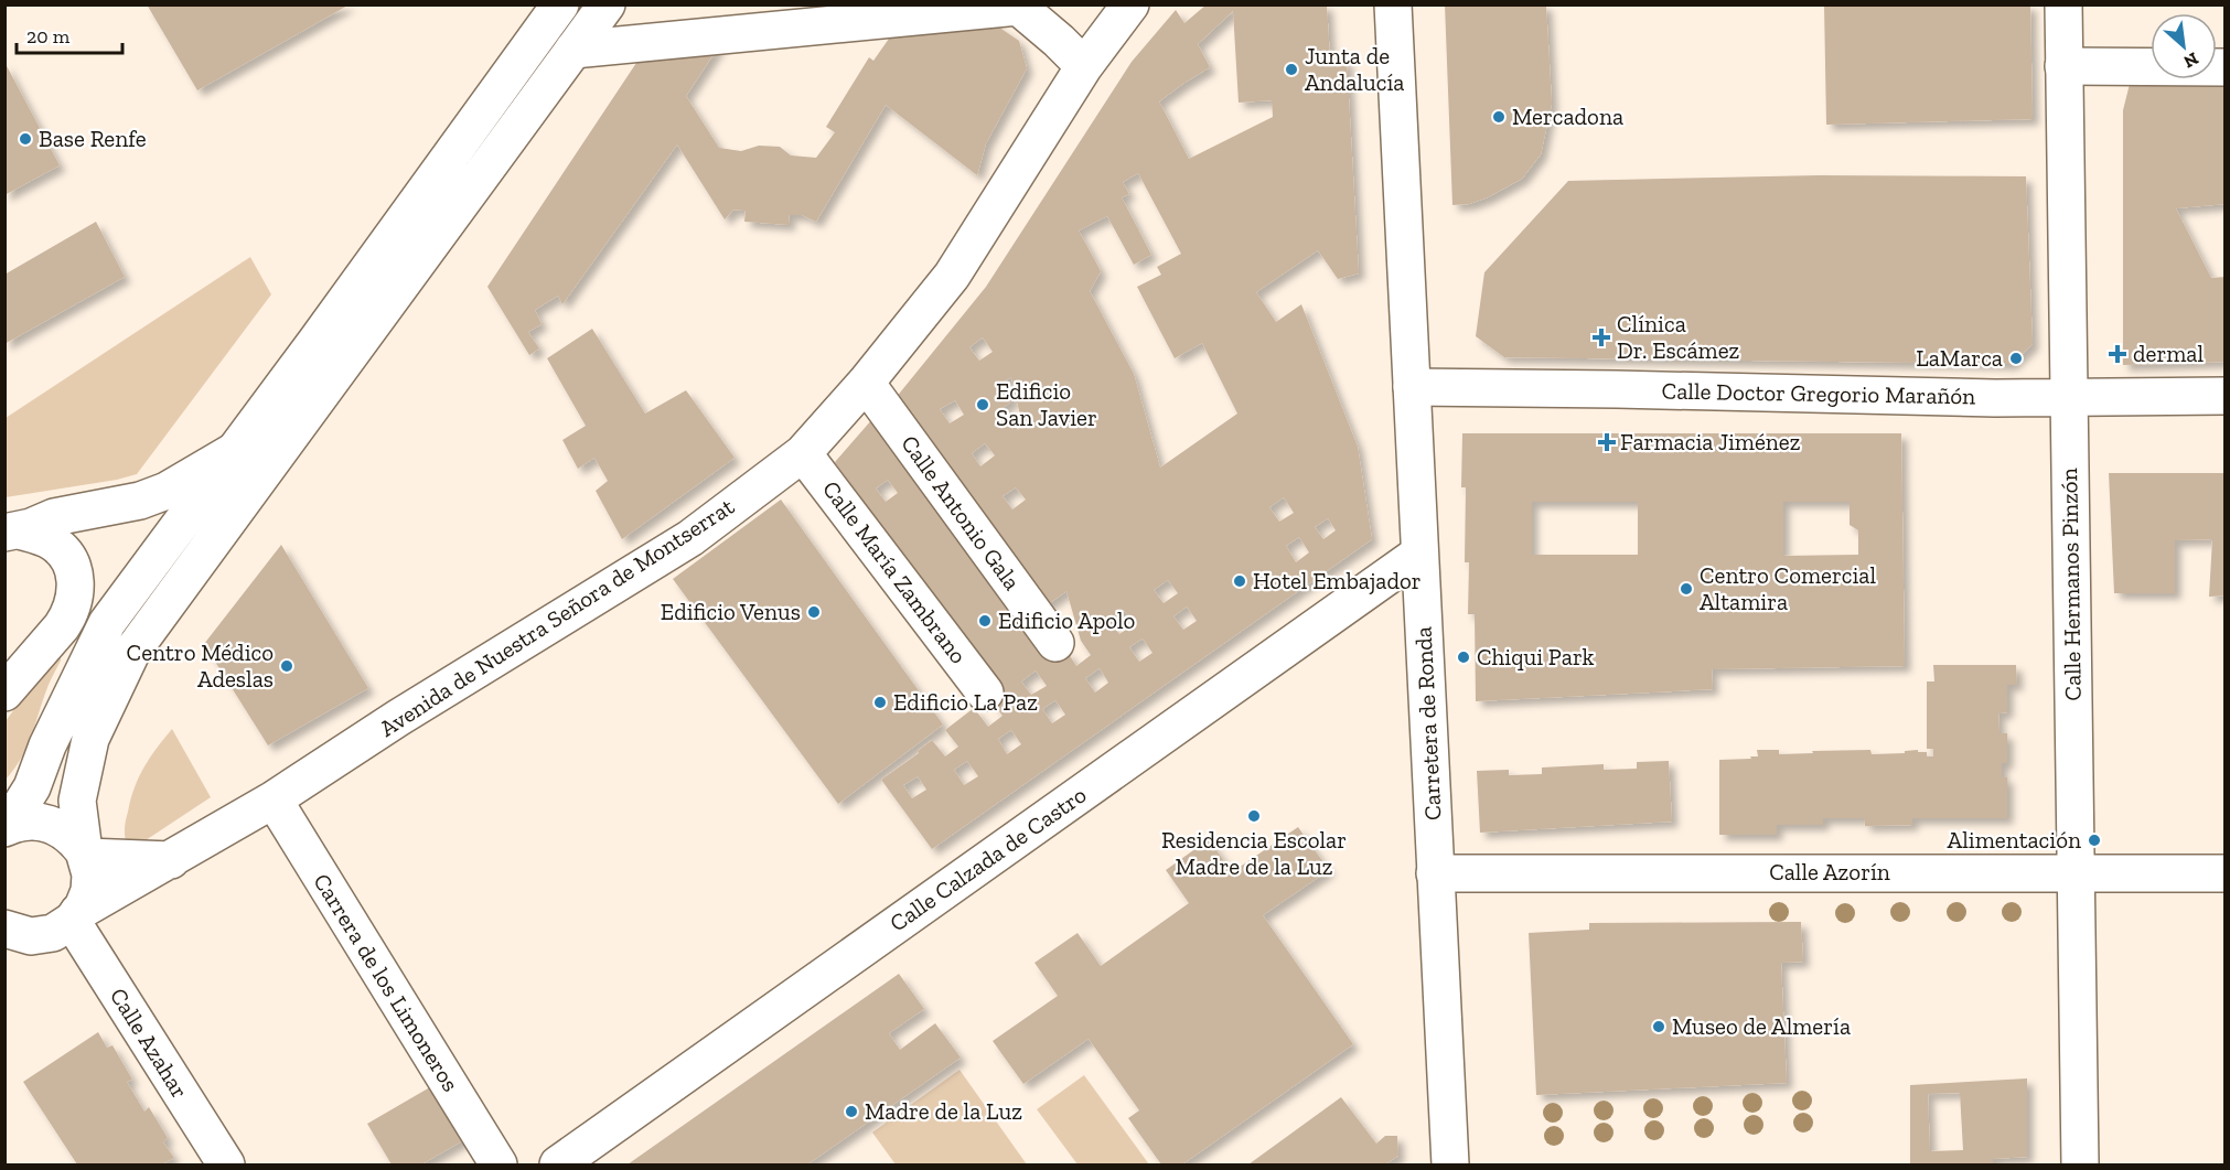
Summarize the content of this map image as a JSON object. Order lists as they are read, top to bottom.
{
  "streets": {
    "street": [
      "Calle Doctor Gregorio Marañón",
      "Calle Antonio Gala",
      "Calle María Zambrano",
      "Calle Hermanos Pinzón",
      "Avenida de Nuestra Señora de Montserrat",
      "Carretera de Ronda",
      "Calle Calzada de Castro",
      "Calle Azorín",
      "Carrera de los Limoneros",
      "Calle Azahar"
    ]
  },
  "crossings": [
    ["Calle Doctor Gregorio Marañón", "Calle Hermanos Pinzón"],
    ["Calle Doctor Gregorio Marañón", "Carretera de Ronda"],
    ["Calle Antonio Gala", "Avenida de Nuestra Señora de Montserrat"],
    ["Calle María Zambrano", "Avenida de Nuestra Señora de Montserrat"],
    ["Calle Hermanos Pinzón", "Calle Azorín"],
    ["Avenida de Nuestra Señora de Montserrat", "Carrera de los Limoneros"],
    ["Avenida de Nuestra Señora de Montserrat", "Calle Azahar"],
    ["Carretera de Ronda", "Calle Calzada de Castro"],
    ["Carretera de Ronda", "Calle Azorín"]
  ],
  "places": {
    "other": [
      "Junta de Andalucía",
      "Mercadona",
      "Base Renfe",
      "LaMarca",
      "Edificio San Javier",
      "Hotel Embajador",
      "Centro Comercial Altamira",
      "Edificio Venus",
      "Edificio Apolo",
      "Chiqui Park",
      "Centro Médico Adeslas",
      "Edificio La Paz",
      "Residencia Escolar Madre de la Luz",
      "Alimentación",
      "Museo de Almería",
      "Madre de la Luz"
    ],
    "health": ["Clínica Dr. Escámez", "dermal", "Farmacia Jiménez"]
  },
  "scale_bar": "20 m",
  "north": "bottom right"
}
